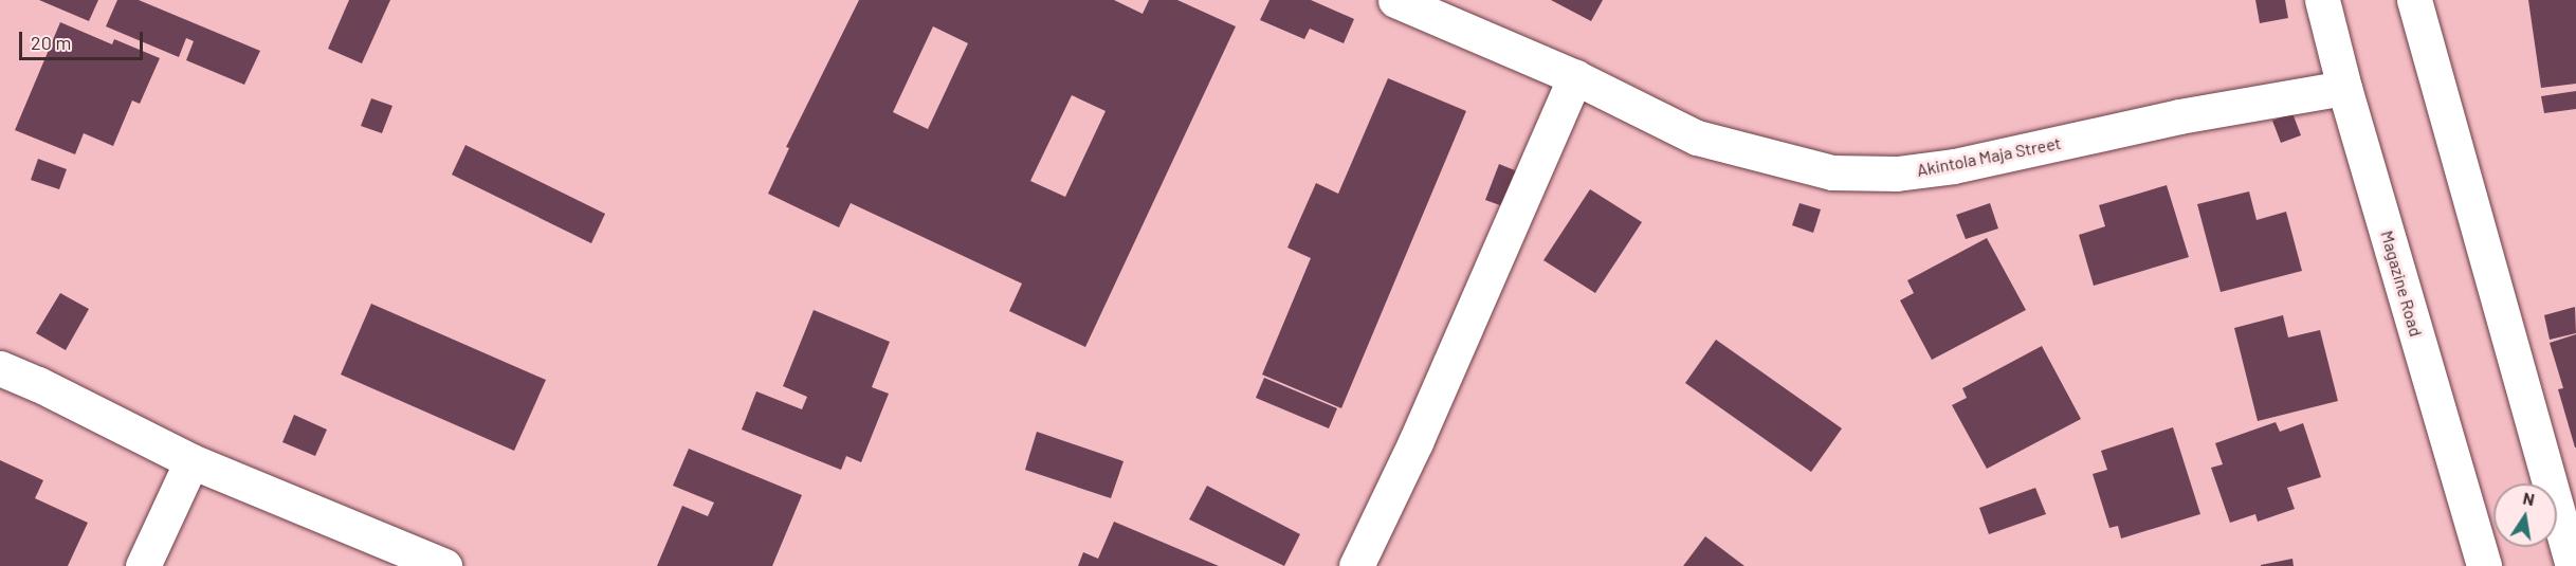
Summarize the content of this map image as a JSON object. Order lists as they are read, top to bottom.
{
  "streets": {
    "street": ["Akintola Maja Street", "Magazine Road"]
  },
  "crossings": [
    ["Akintola Maja Street", "Magazine Road"]
  ],
  "scale_bar": "20 m",
  "north": "top"
}
